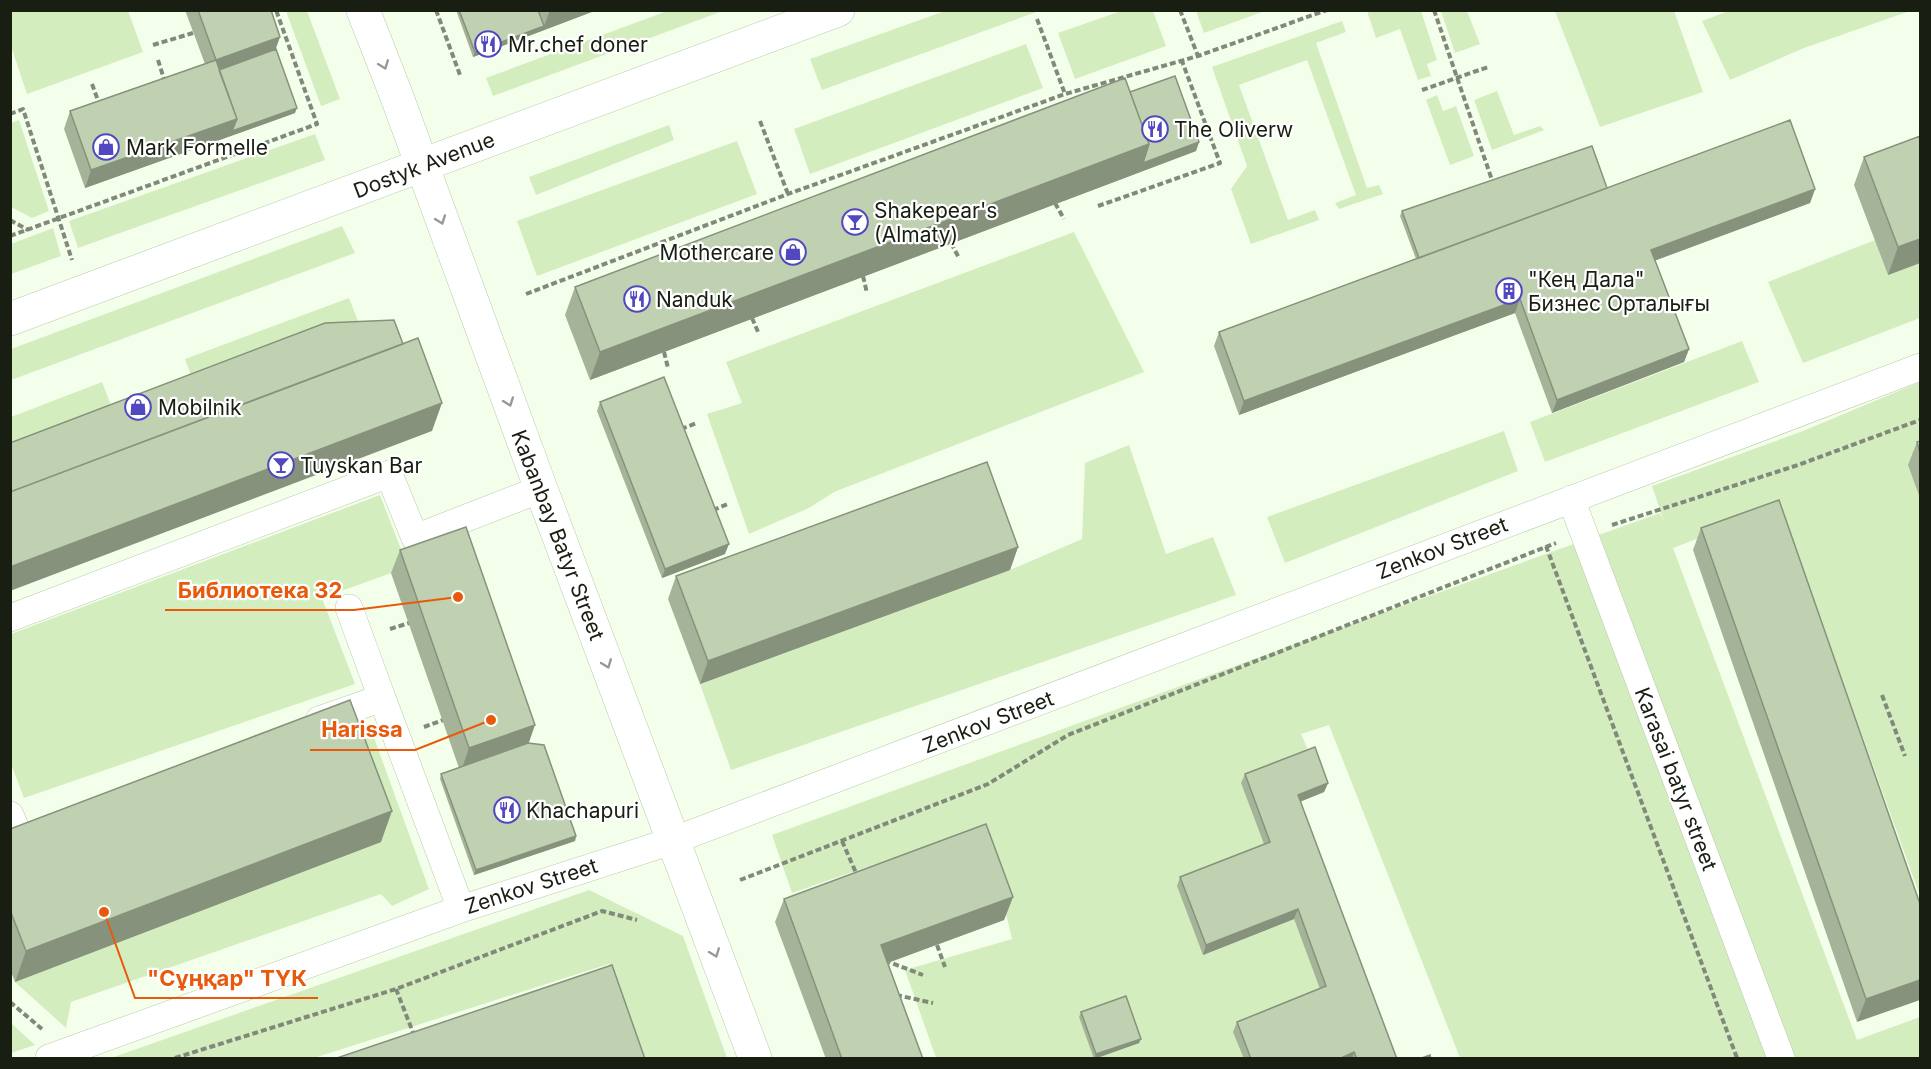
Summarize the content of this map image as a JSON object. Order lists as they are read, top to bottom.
{
  "streets": {
    "street": [
      "Dostyk Avenue",
      "Kabanbay Batyr Street",
      "Zenkov Street",
      "Karasai batyr street"
    ]
  },
  "crossings": [
    ["Dostyk Avenue", "Kabanbay Batyr Street"],
    ["Kabanbay Batyr Street", "Zenkov Street"],
    ["Zenkov Street", "Karasai batyr street"]
  ],
  "one_way": ["Kabanbay Batyr Street"],
  "places": {
    "restaurant": [
      "Mr.chef doner",
      "The Oliverw",
      "Nanduk",
      "Khachapuri"
    ],
    "shop": ["Mark Formelle", "Mothercare", "Mobilnik"],
    "bar": ["Shakepear's (Almaty)", "Tuyskan Bar"],
    "building": ["\"Кең Дала\" Бизнес Орталығы"],
    "other": ["Библиотека 32", "Harissa", "\"Сұңқар\" ТҮК"]
  }
}
